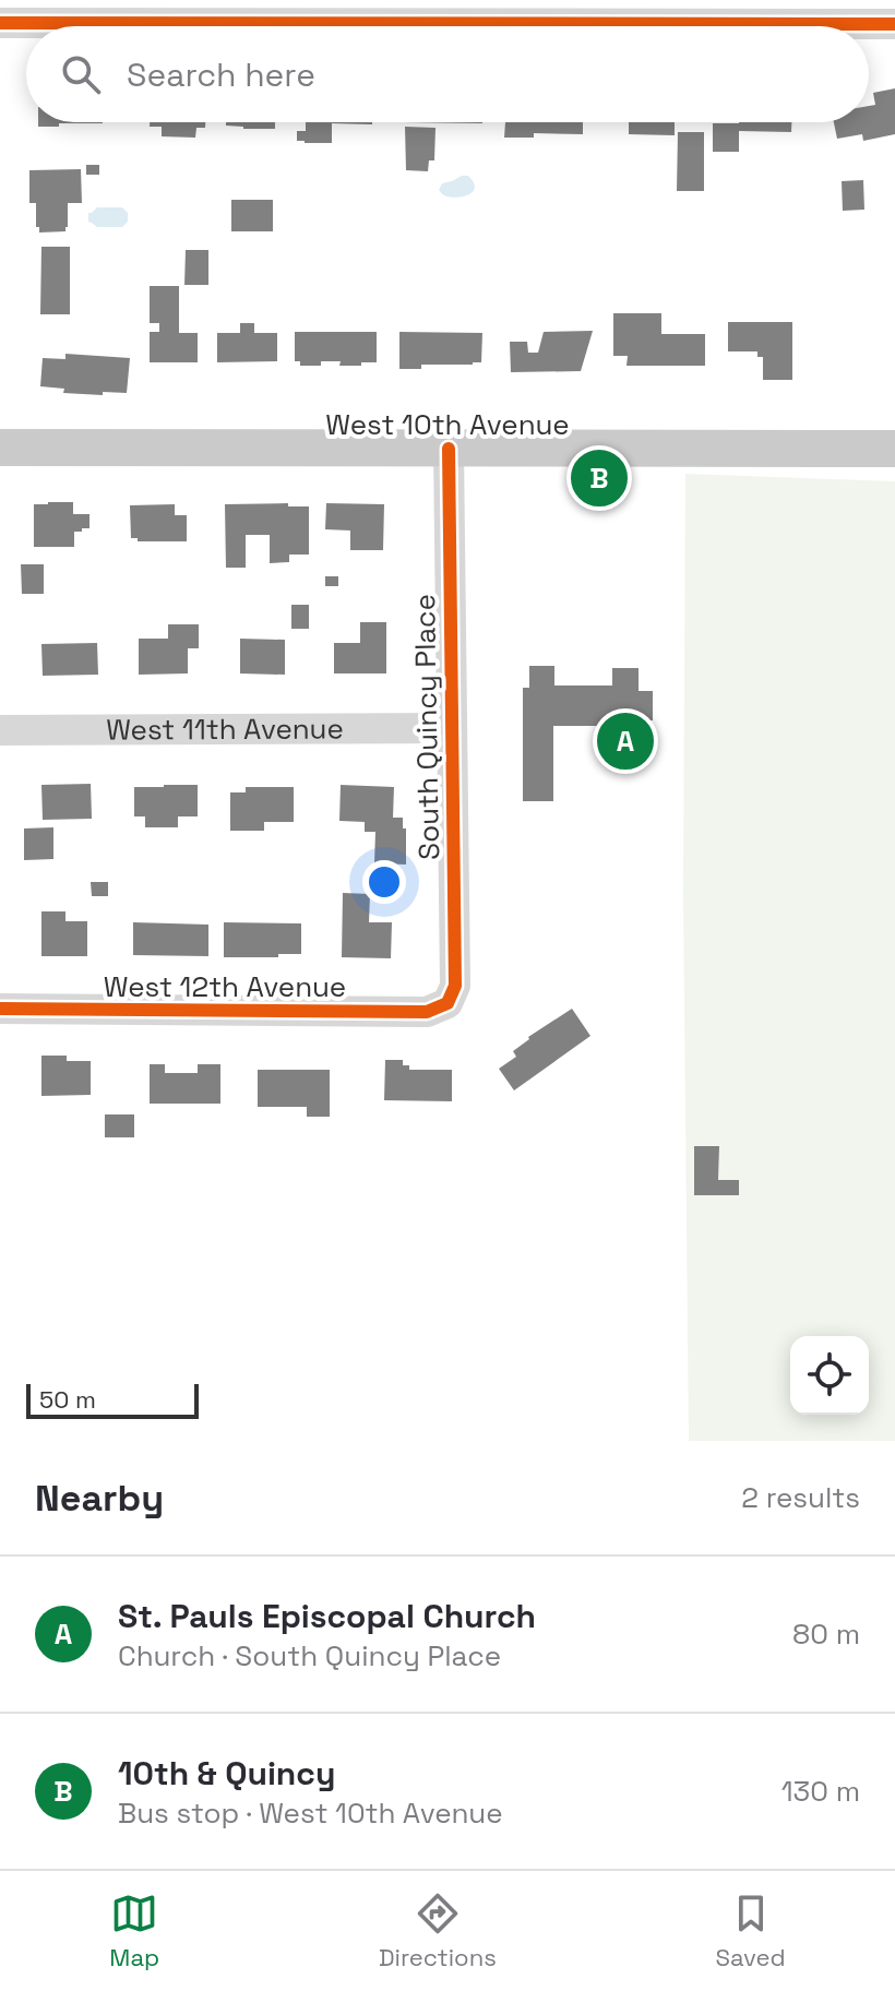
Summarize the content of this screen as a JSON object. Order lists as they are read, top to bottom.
{
  "streets": {
    "main road": ["West 10th Avenue"],
    "street": ["South Quincy Place", "West 11th Avenue", "West 12th Avenue"]
  },
  "crossings": [
    ["West 10th Avenue", "South Quincy Place"],
    ["South Quincy Place", "West 11th Avenue"],
    ["South Quincy Place", "West 12th Avenue"]
  ],
  "scale_bar": "50 m",
  "page": {
    "search": "Search here",
    "pins": ["B", "A"],
    "scale": "50 m",
    "heading": ["Nearby", "2 results"],
    "list": [
      {
        "mark": "A",
        "name": "St. Pauls Episcopal Church",
        "note": "Church · South Quincy Place",
        "value": "80 m"
      },
      {
        "mark": "B",
        "name": "10th & Quincy",
        "note": "Bus stop · West 10th Avenue",
        "value": "130 m"
      }
    ],
    "nav": ["Map", "Directions", "Saved"]
  }
}
